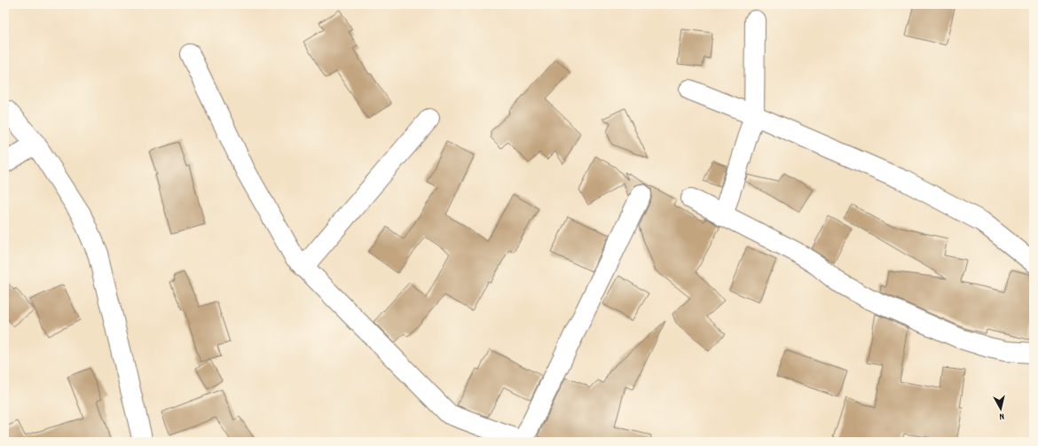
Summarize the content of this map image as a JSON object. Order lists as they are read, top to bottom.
{
  "north": "bottom"
}
